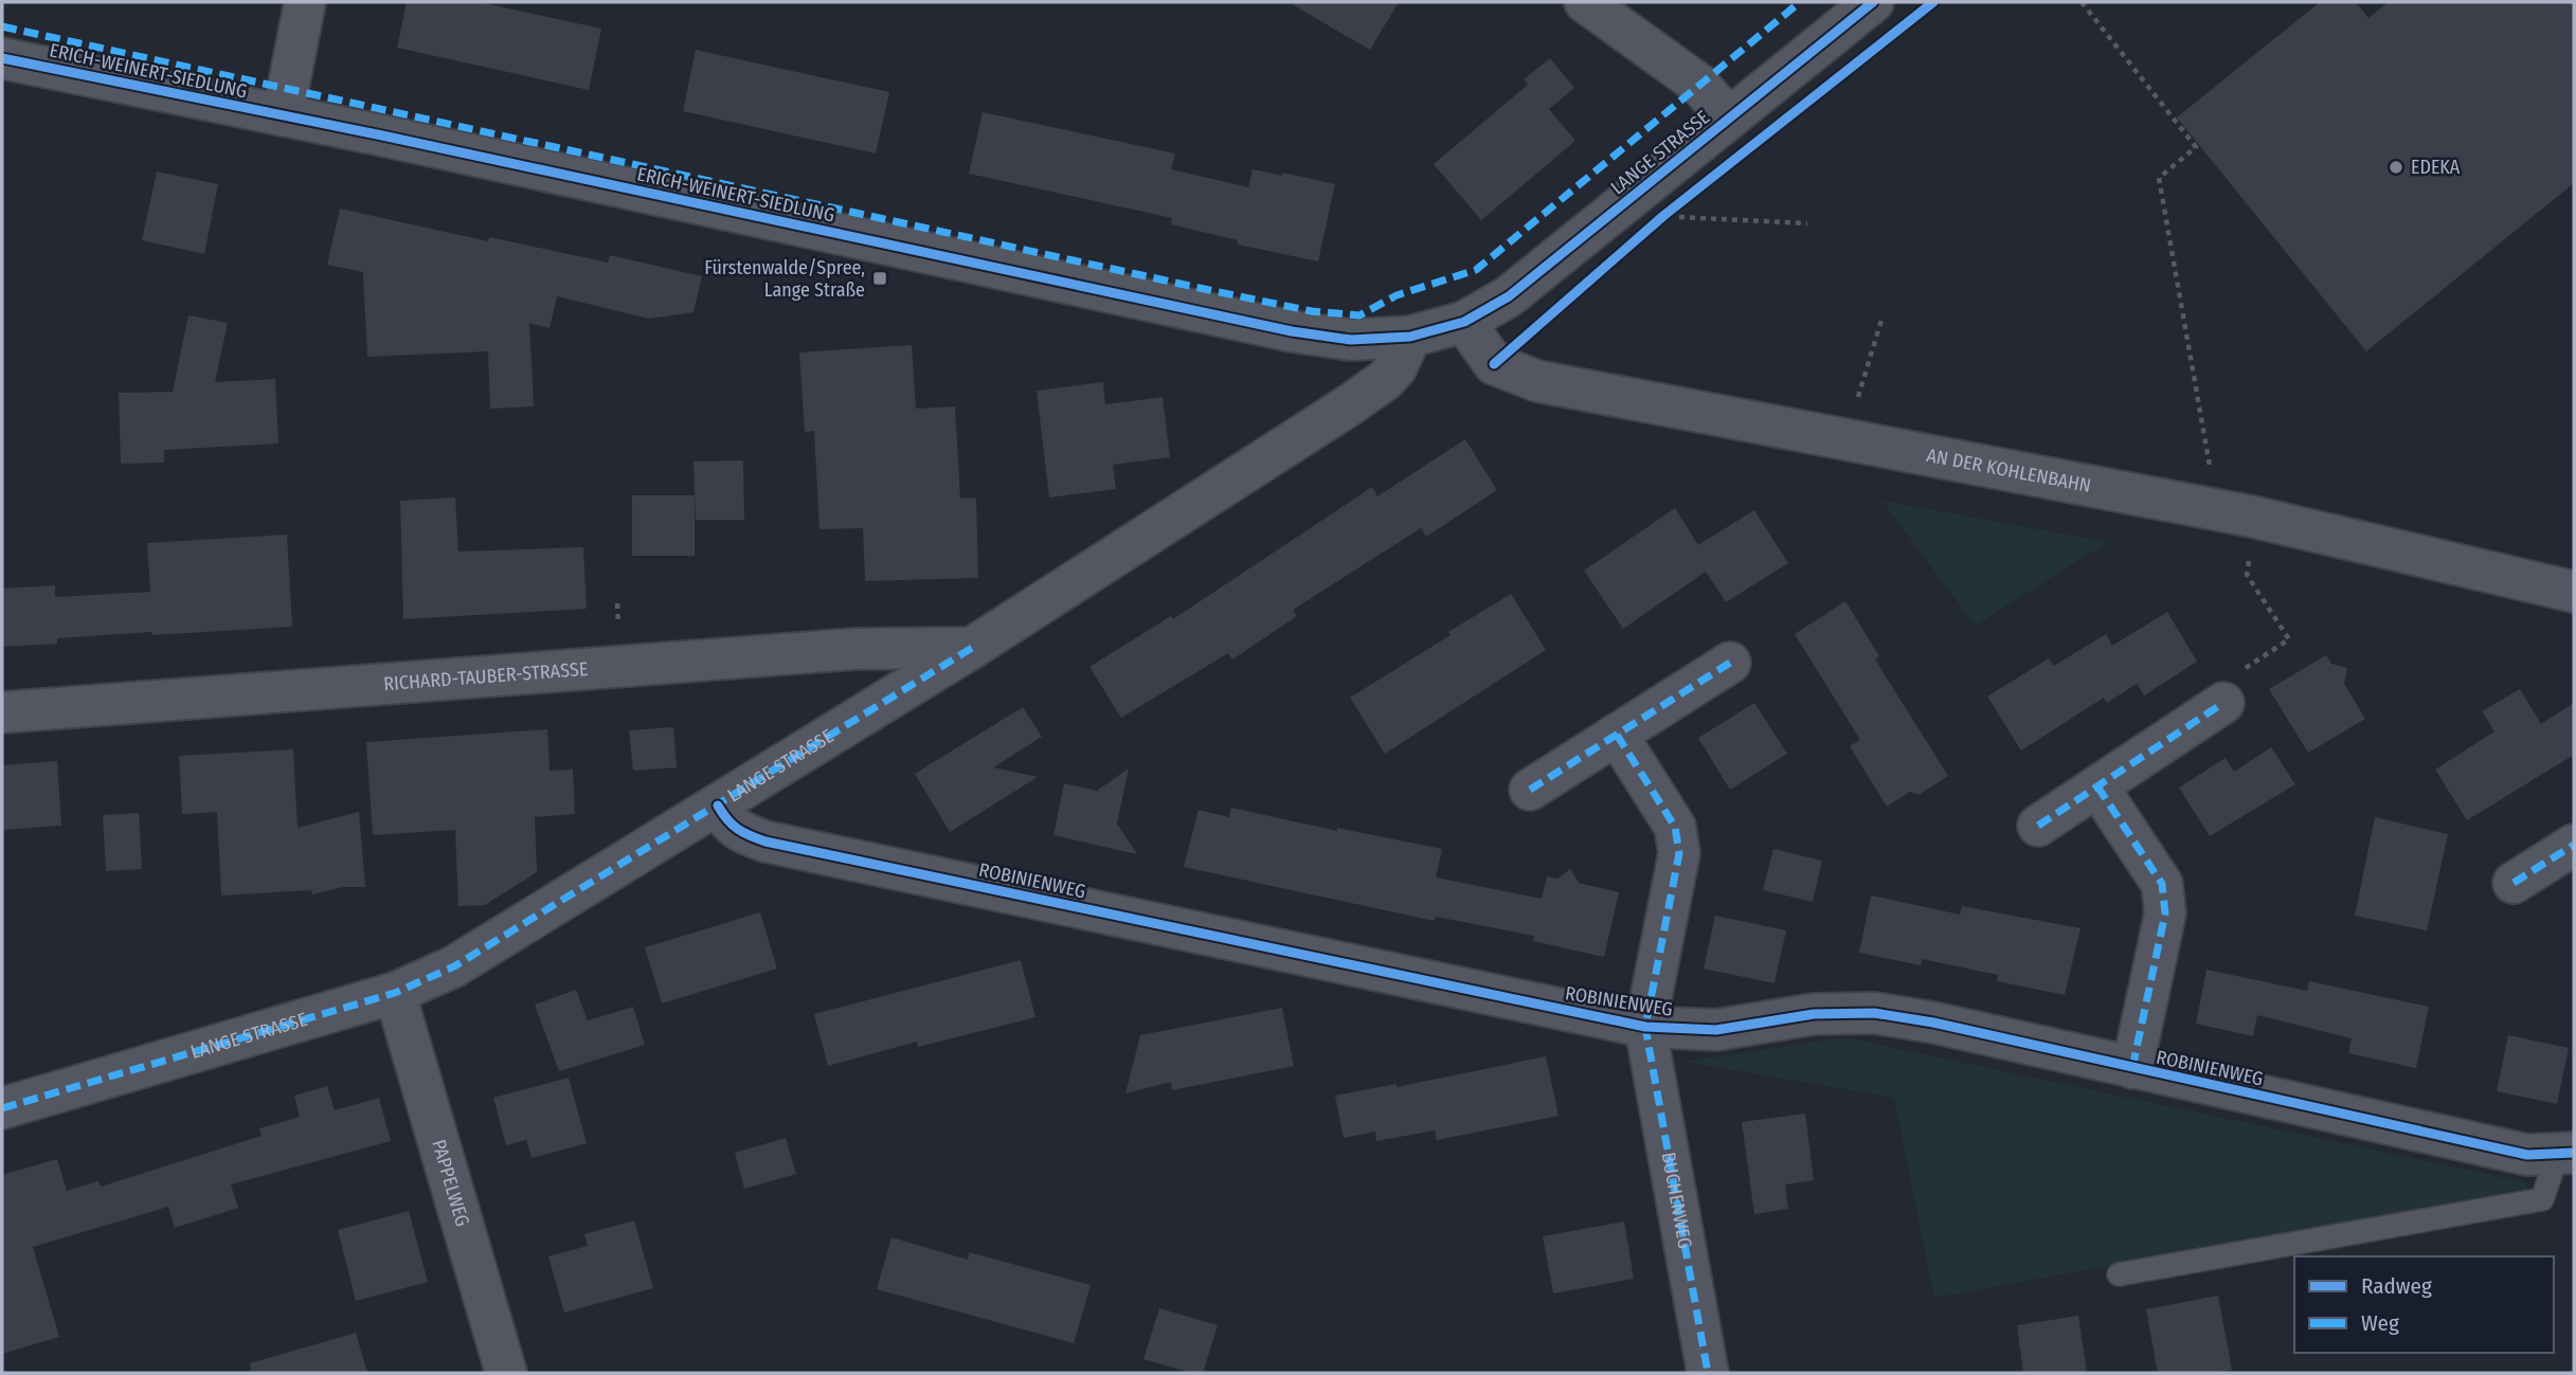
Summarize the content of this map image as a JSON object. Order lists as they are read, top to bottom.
{
  "streets": {
    "street": [
      "ERICH-WEINERT-SIEDLUNG",
      "LANGE STRASSE",
      "AN DER KOHLENBAHN",
      "RICHARD-TAUBER-STRASSE",
      "ROBINIENWEG",
      "PAPPELWEG",
      "BUCHENWEG"
    ]
  },
  "crossings": [
    ["ERICH-WEINERT-SIEDLUNG", "LANGE STRASSE"],
    ["ERICH-WEINERT-SIEDLUNG", "AN DER KOHLENBAHN"],
    ["LANGE STRASSE", "AN DER KOHLENBAHN"],
    ["LANGE STRASSE", "RICHARD-TAUBER-STRASSE"],
    ["LANGE STRASSE", "ROBINIENWEG"],
    ["LANGE STRASSE", "PAPPELWEG"],
    ["ROBINIENWEG", "BUCHENWEG"]
  ],
  "places": {
    "other": ["EDEKA"],
    "transit": ["Fürstenwalde/Spree, Lange Straße"]
  },
  "legend": ["Radweg", "Weg"]
}
